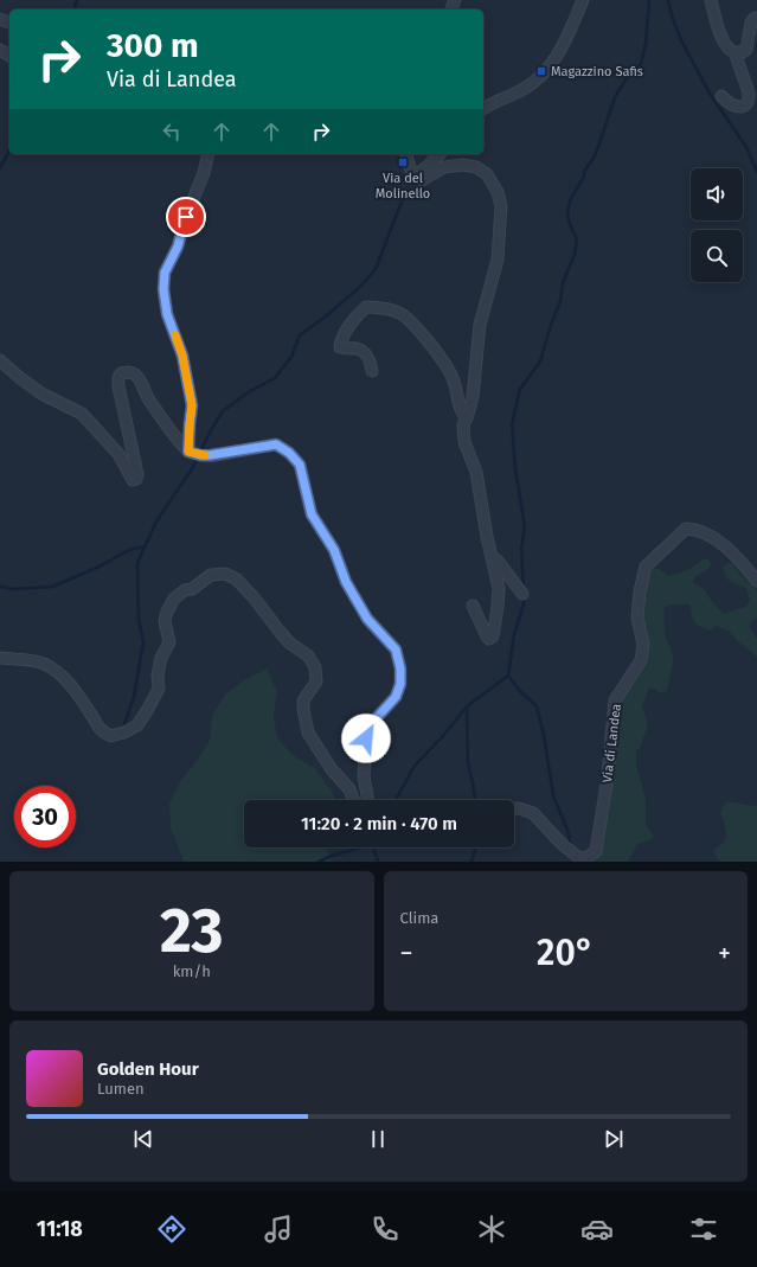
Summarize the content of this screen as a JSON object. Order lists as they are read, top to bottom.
{
  "streets": {
    "street": ["Via di Landea"]
  },
  "places": {
    "transit": ["Magazzino Safis", "Via del Molinello"]
  },
  "page": {
    "turn": ["300 m", "Via di Landea"],
    "limit": "30",
    "trip": "11:20 · 2 min · 470 m",
    "tile": [
      ["23", "km/h"],
      "Clima"
    ],
    "heat": ["−", "20°", "+"],
    "song": ["Golden Hour", "Lumen"],
    "tabs": "11:18"
  }
}
